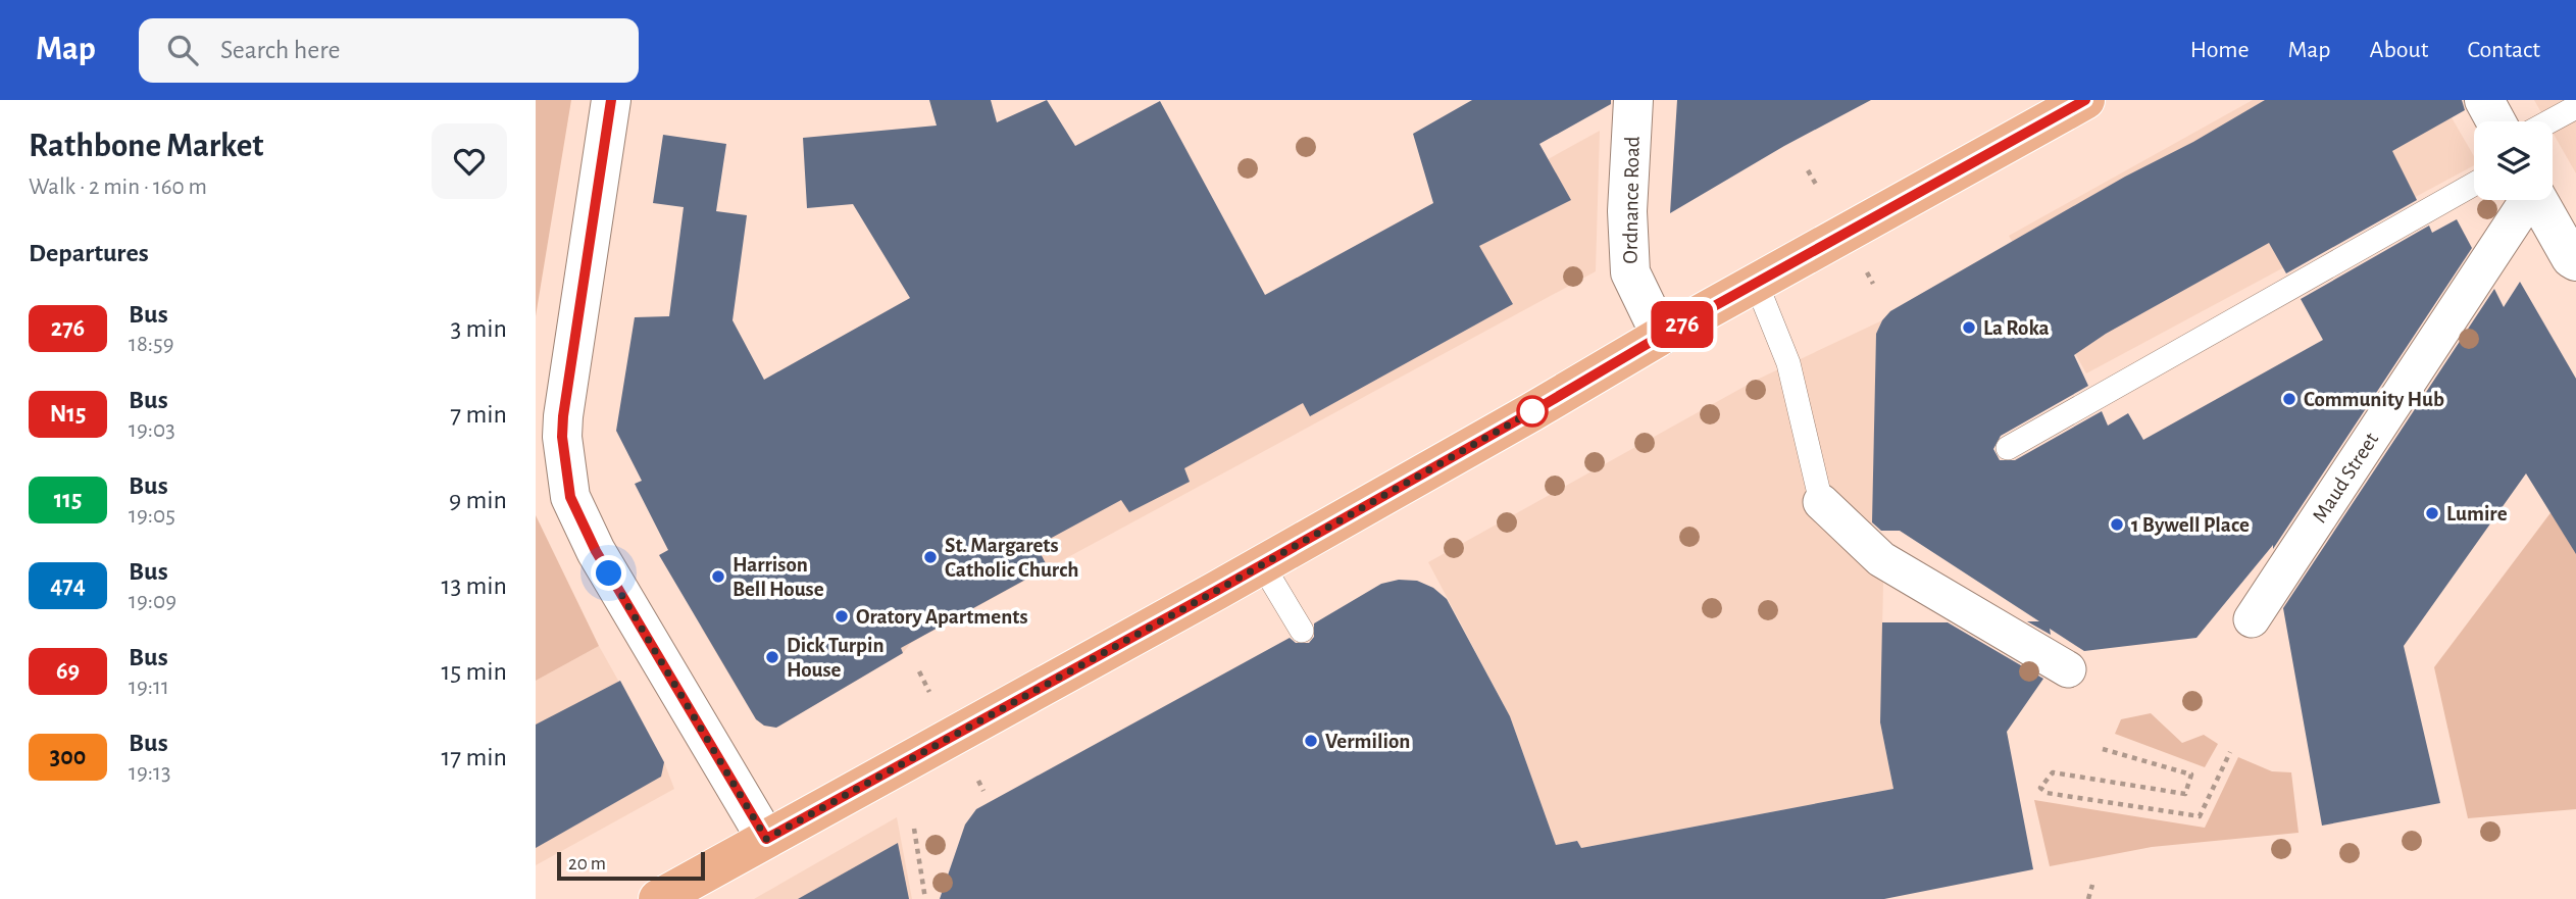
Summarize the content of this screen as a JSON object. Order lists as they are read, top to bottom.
{
  "streets": {
    "street": ["Ordnance Road", "Maud Street"]
  },
  "places": [
    "La Roka",
    "Community Hub",
    "Lumire",
    "1 Bywell Place",
    "St. Margarets Catholic Church",
    "Harrison Bell House",
    "Oratory Apartments",
    "Dick Turpin House",
    "Vermilion"
  ],
  "lines": ["bus line 276"],
  "scale_bar": "20 m",
  "page": {
    "header": "Map",
    "search": "Search here",
    "nav": [
      "Home",
      "Map",
      "About",
      "Contact"
    ],
    "heading": [
      ["Rathbone Market", "Walk · 2 min · 160 m"],
      "Departures"
    ],
    "on_map": "276",
    "list": [
      {
        "mark": "276",
        "name": "Bus",
        "note": "18:59",
        "value": "3 min"
      },
      {
        "mark": "N15",
        "name": "Bus",
        "note": "19:03",
        "value": "7 min"
      },
      {
        "mark": "115",
        "name": "Bus",
        "note": "19:05",
        "value": "9 min"
      },
      {
        "mark": "474",
        "name": "Bus",
        "note": "19:09",
        "value": "13 min"
      },
      {
        "mark": "69",
        "name": "Bus",
        "note": "19:11",
        "value": "15 min"
      },
      {
        "mark": "300",
        "name": "Bus",
        "note": "19:13",
        "value": "17 min"
      }
    ],
    "scale": "20 m"
  }
}
